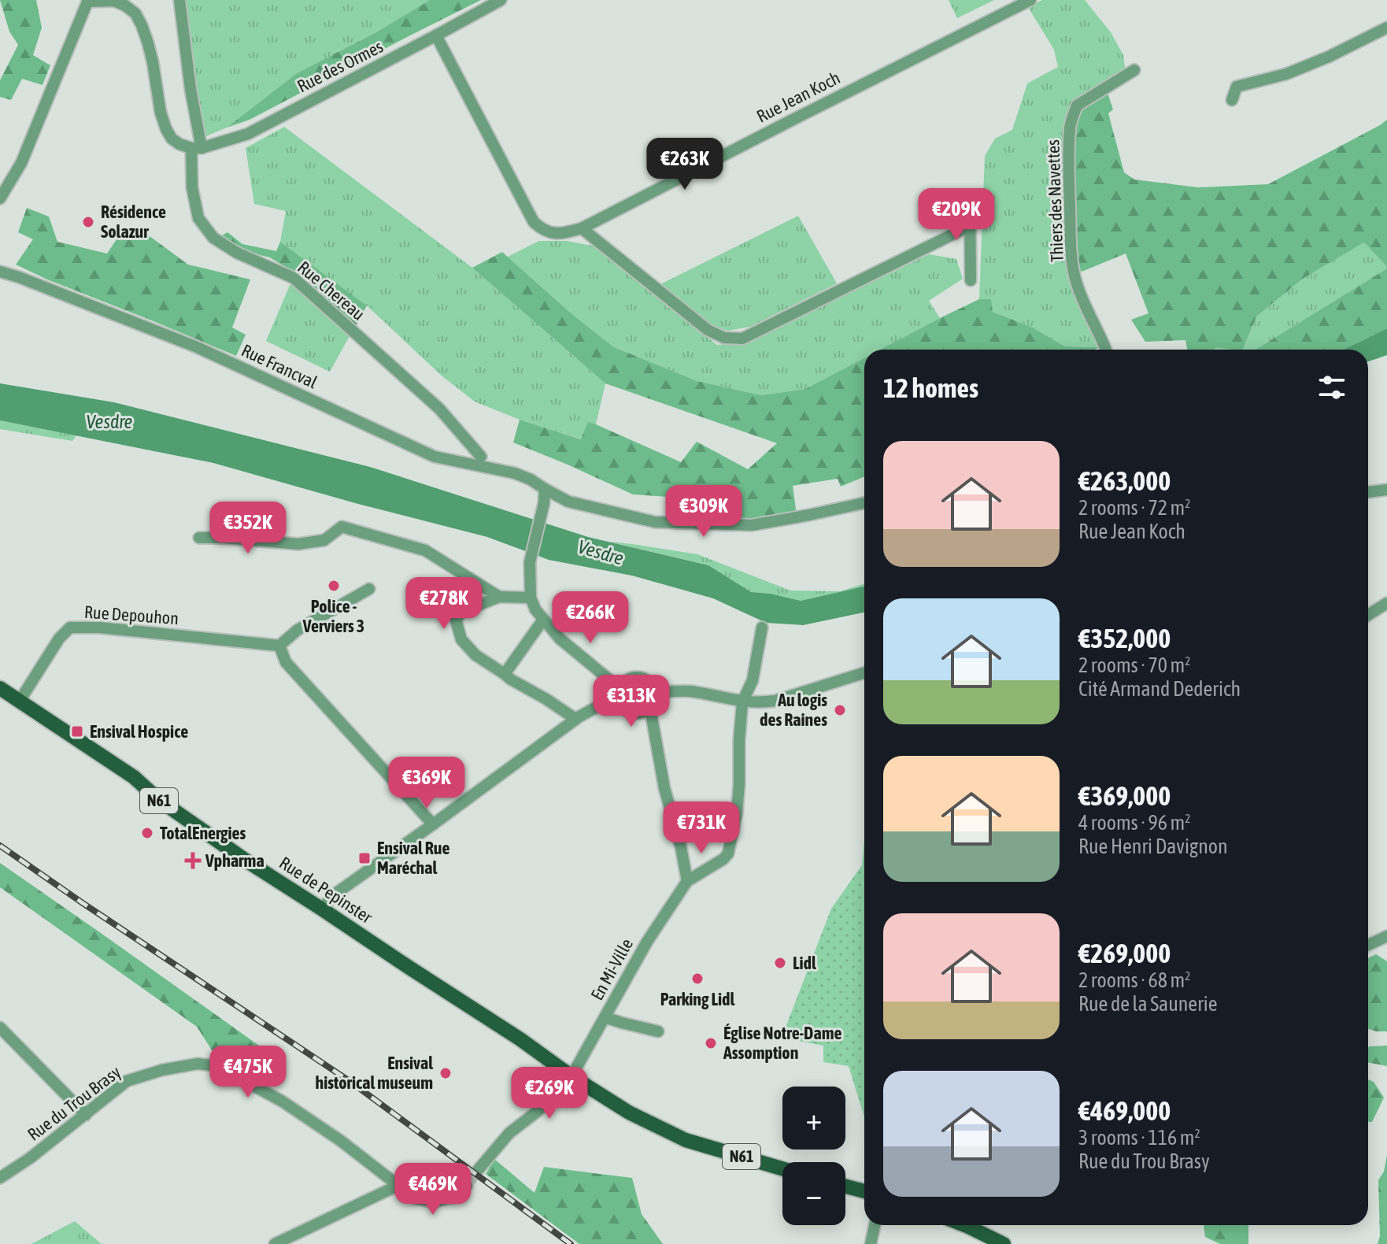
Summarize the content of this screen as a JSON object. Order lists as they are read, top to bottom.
{
  "streets": {
    "main road": ["N61", "Rue de Pepinster"],
    "street": [
      "Rue des Ormes",
      "Rue Jean Koch",
      "Thiers des Navettes",
      "Rue Chereau",
      "Rue Francval",
      "Rue Depouhon",
      "En Mi-Ville",
      "Rue du Trou Brasy"
    ]
  },
  "crossings": [
    ["Rue des Ormes", "Rue Jean Koch"],
    ["Rue des Ormes", "Rue Chereau"],
    ["Rue Depouhon", "Rue de Pepinster"],
    ["N61", "Rue de Pepinster"],
    ["N61", "En Mi-Ville"],
    ["Rue de Pepinster", "En Mi-Ville"]
  ],
  "water": ["Vesdre"],
  "places": {
    "other": [
      "Résidence Solazur",
      "Police - Verviers 3",
      "Au logis des Raines",
      "TotalEnergies",
      "Lidl",
      "Parking Lidl",
      "Église Notre-Dame Assomption",
      "Ensival historical museum"
    ],
    "transit": ["Ensival Hospice", "Ensival Rue Maréchal"],
    "health": ["Vpharma"]
  },
  "page": {
    "price": [
      "€263K",
      "€209K",
      "€309K",
      "€352K",
      "€278K",
      "€266K",
      "€313K",
      "€369K",
      "€731K",
      "€475K",
      "€269K",
      "€469K"
    ],
    "heading": "12 homes",
    "list": [
      {
        "name": "€263,000",
        "note": "2 rooms · 72 m² · Rue Jean Koch"
      },
      {
        "name": "€352,000",
        "note": "2 rooms · 70 m² · Cité Armand Dederich"
      },
      {
        "name": "€369,000",
        "note": "4 rooms · 96 m² · Rue Henri Davignon"
      },
      {
        "name": "€269,000",
        "note": "2 rooms · 68 m² · Rue de la Saunerie"
      },
      {
        "name": "€469,000",
        "note": "3 rooms · 116 m² · Rue du Trou Brasy"
      }
    ],
    "map_buttons": ["+", "−"]
  }
}
